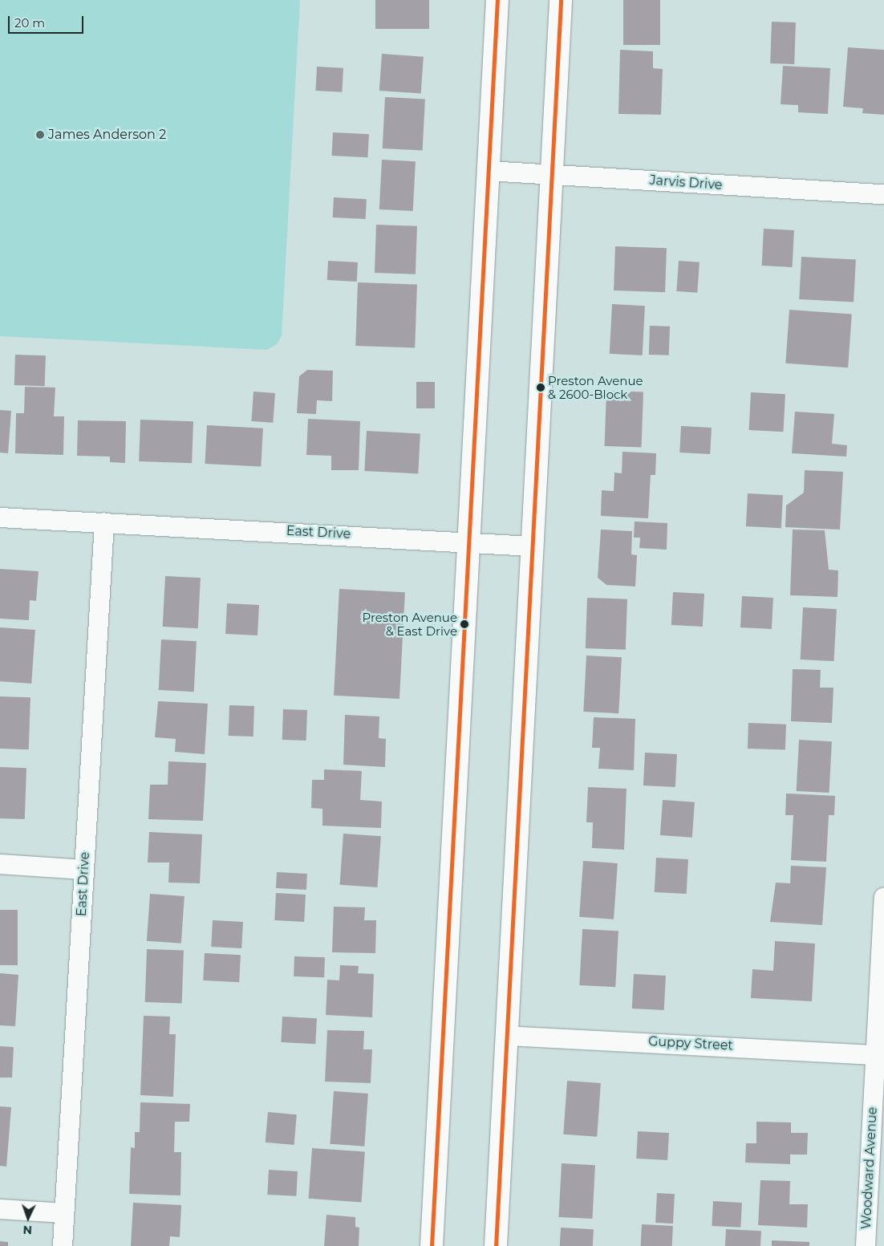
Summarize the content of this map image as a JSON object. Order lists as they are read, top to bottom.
{
  "streets": {
    "street": [
      "Jarvis Drive",
      "East Drive",
      "Guppy Street",
      "Woodward Avenue"
    ]
  },
  "crossings": [
    ["Guppy Street", "Woodward Avenue"]
  ],
  "places": ["James Anderson 2", "Preston Avenue & 2600-Block", "Preston Avenue & East Drive"],
  "scale_bar": "20 m",
  "north": "bottom"
}
